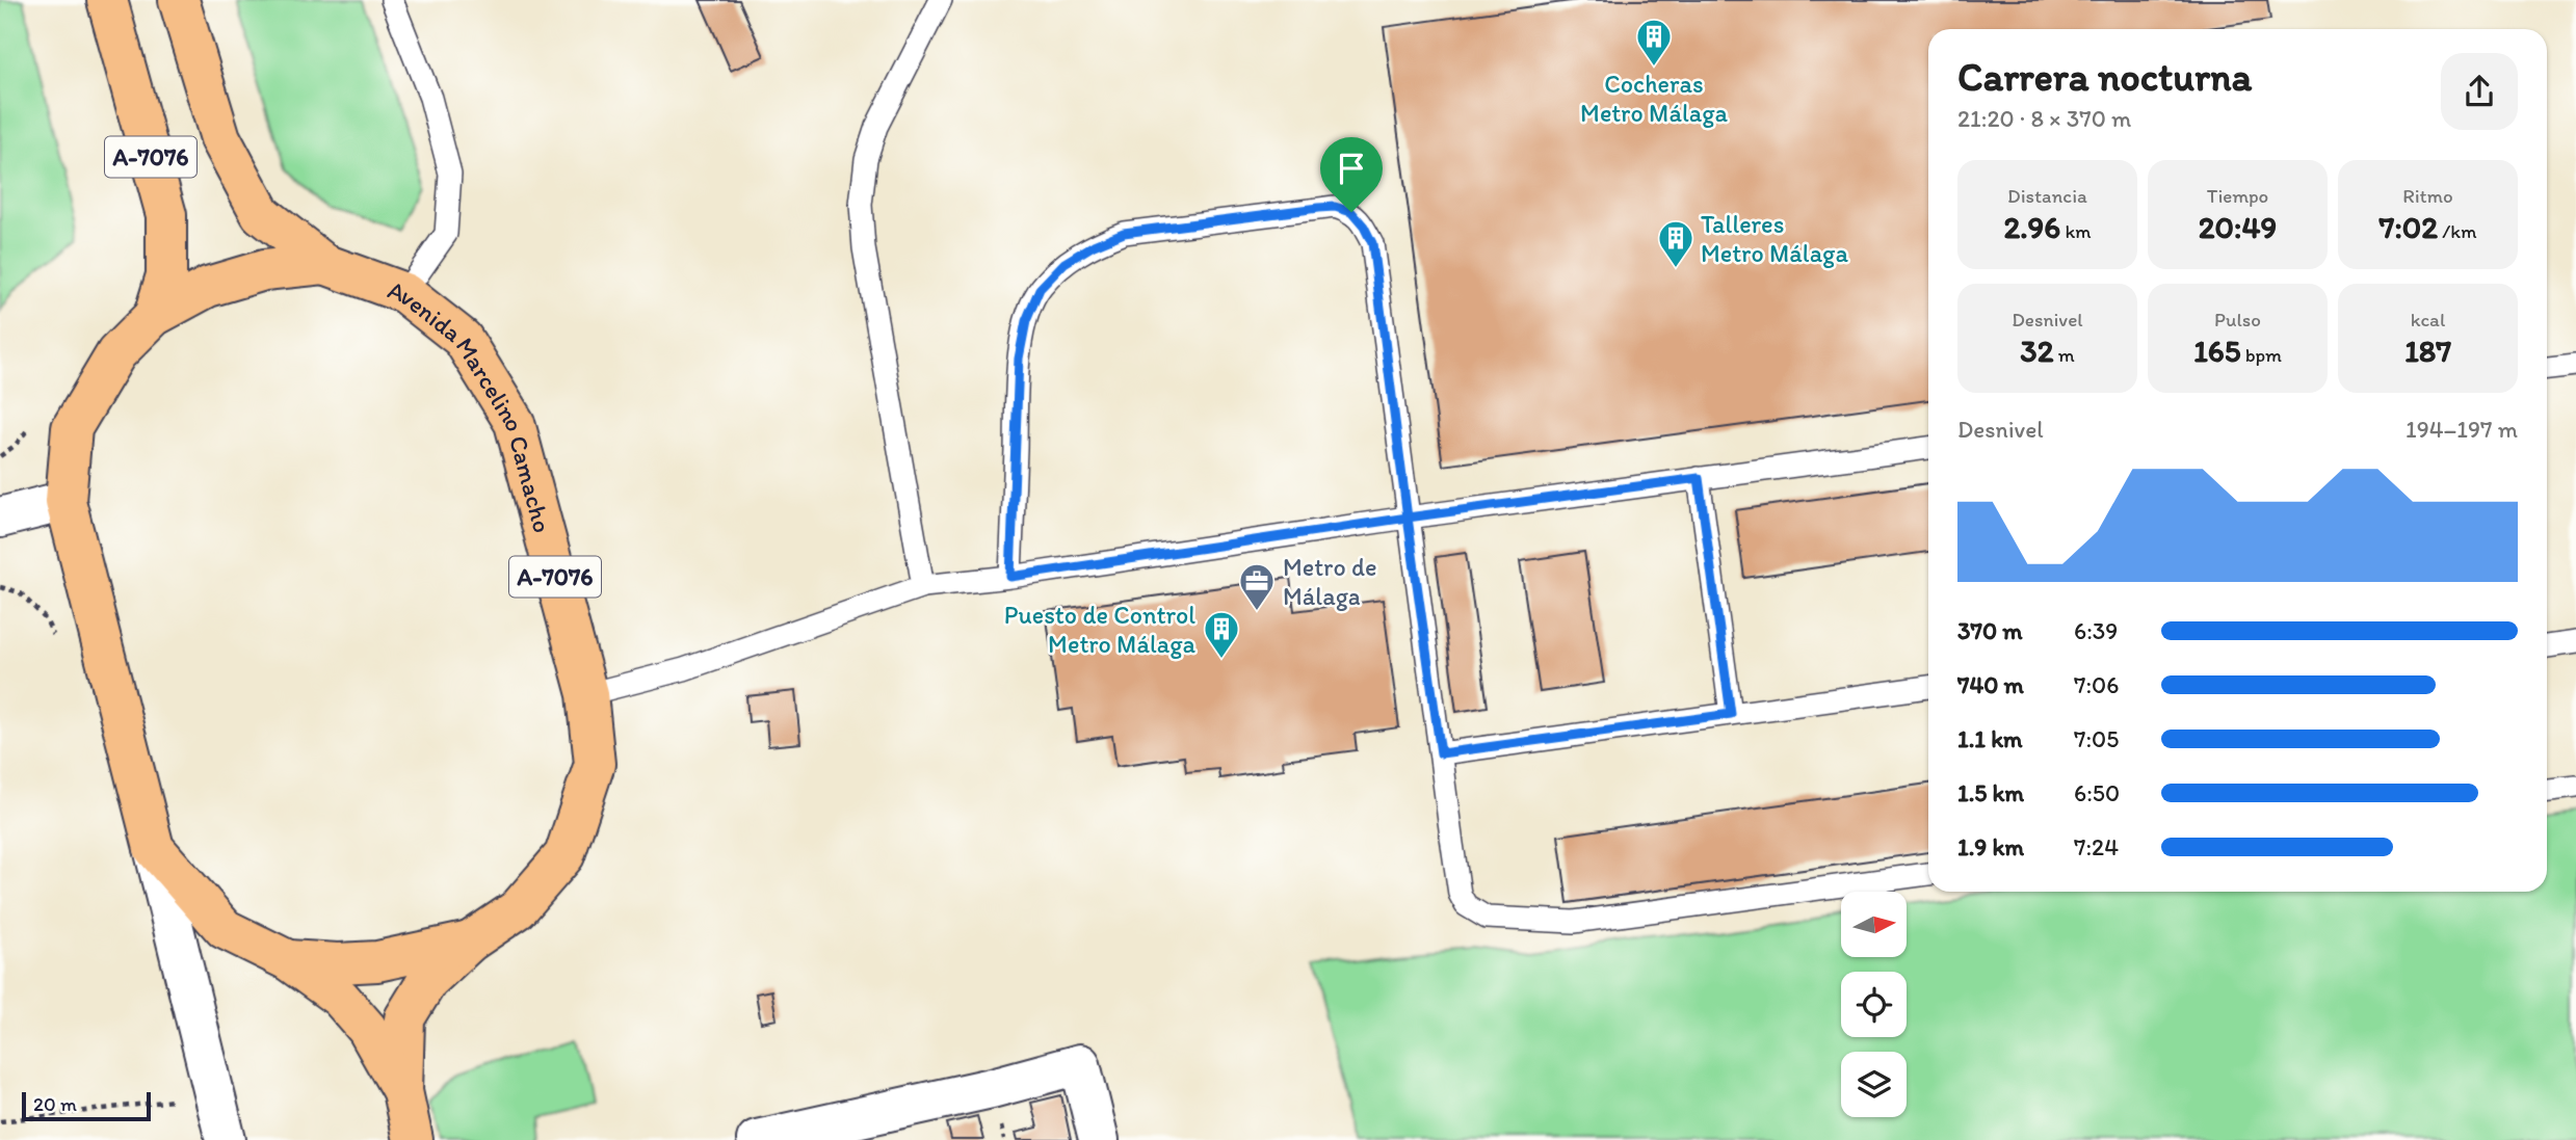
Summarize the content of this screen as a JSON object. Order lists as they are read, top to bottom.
{
  "streets": {
    "main road": ["A-7076", "Avenida Marcelino Camacho"]
  },
  "places": {
    "building": ["Cocheras Metro Málaga", "Talleres Metro Málaga", "Puesto de Control Metro Málaga"],
    "office": ["Metro de Málaga"]
  },
  "scale_bar": "20 m",
  "north": "right",
  "page": {
    "heading": ["Carrera nocturna", "21:20 · 8 × 370 m"],
    "stats": [
      ["Distancia", "2.96 km"],
      ["Tiempo", "20:49"],
      ["Ritmo", "7:02 /km"],
      ["Desnivel", "32 m"],
      ["Pulso", "165 bpm"],
      ["kcal", "187"]
    ],
    "chart": ["Desnivel", "194–197 m"],
    "list": [
      {
        "name": "370 m",
        "note": "6:39"
      },
      {
        "name": "740 m",
        "note": "7:06"
      },
      {
        "name": "1.1 km",
        "note": "7:05"
      },
      {
        "name": "1.5 km",
        "note": "6:50"
      },
      {
        "name": "1.9 km",
        "note": "7:24"
      }
    ],
    "scale": "20 m"
  }
}
